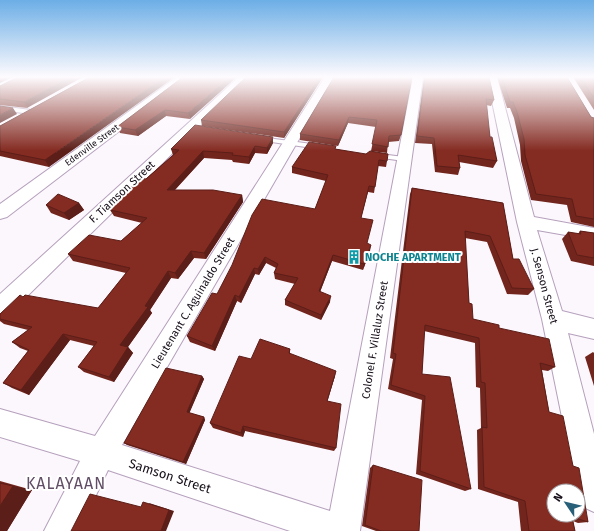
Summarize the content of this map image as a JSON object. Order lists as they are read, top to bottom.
{
  "streets": {
    "street": [
      "Edenville Street",
      "F. Tiamson Street",
      "J. Senson Street",
      "Lieutenant C. Aguinaldo Street",
      "Colonel F. Villaluz Street",
      "Samson Street"
    ]
  },
  "crossings": [
    ["Lieutenant C. Aguinaldo Street", "Samson Street"]
  ],
  "districts": ["KALAYAAN"],
  "places": {
    "building": ["NOCHE APARTMENT"]
  },
  "north": "top left"
}
